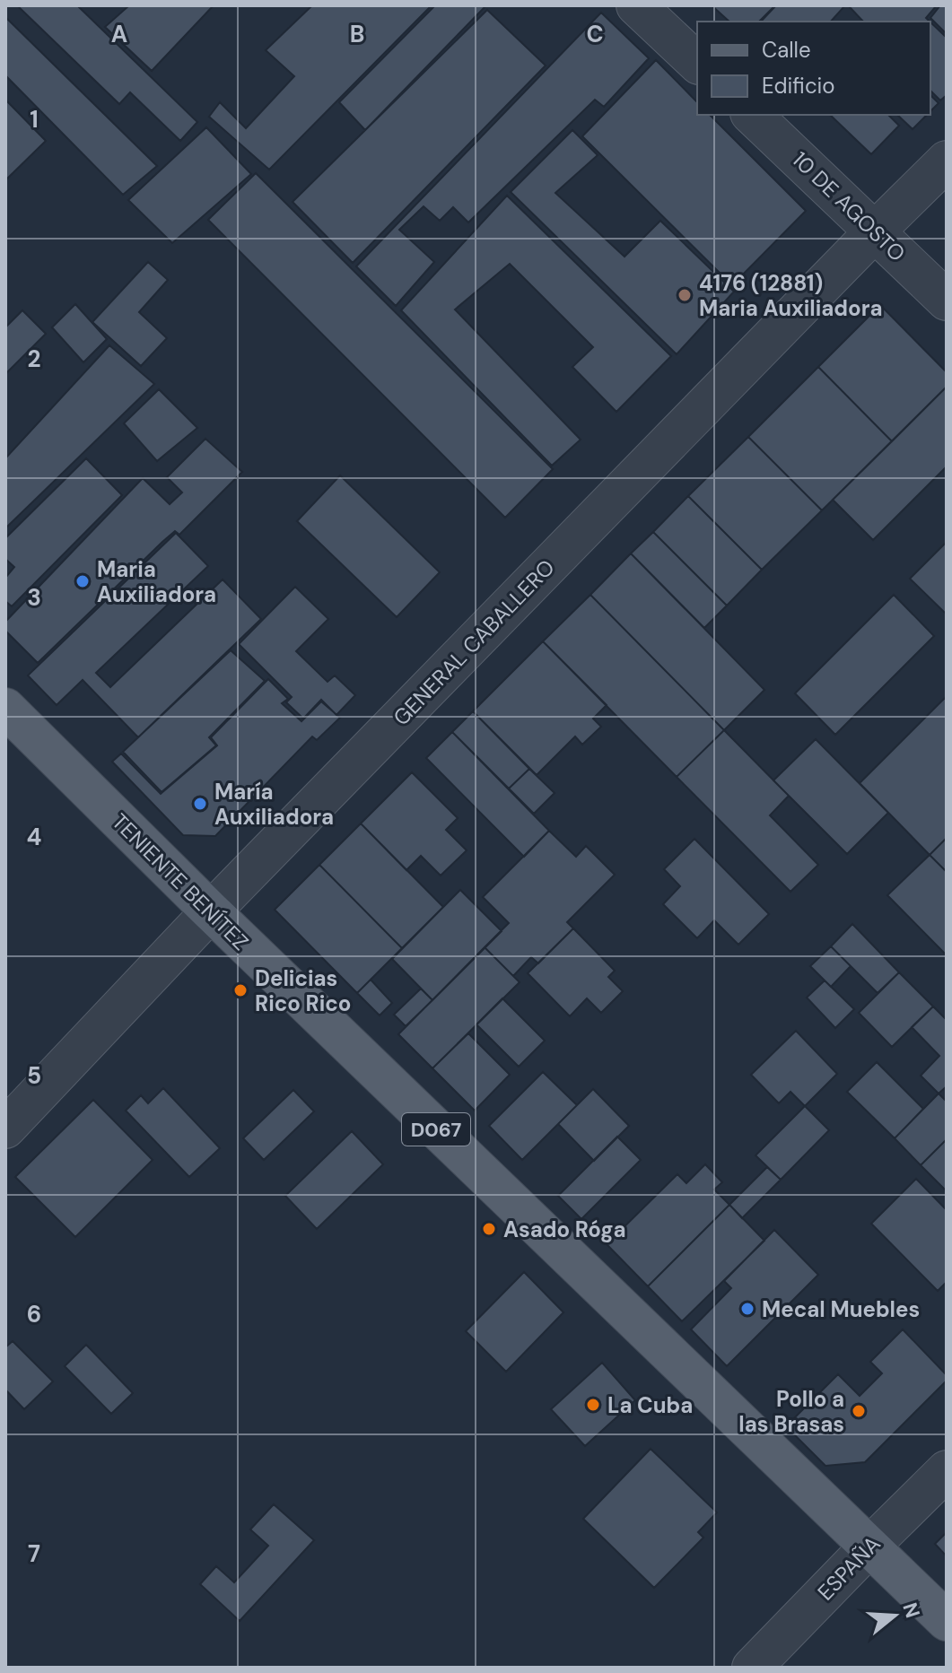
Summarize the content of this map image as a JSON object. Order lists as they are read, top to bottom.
{
  "streets": {
    "main road": ["TENIENTE BENÍTEZ", "D067"],
    "street": ["10 DE AGOSTO", "GENERAL CABALLERO", "ESPAÑA"]
  },
  "crossings": [
    ["10 DE AGOSTO", "GENERAL CABALLERO"],
    ["GENERAL CABALLERO", "TENIENTE BENÍTEZ"],
    ["TENIENTE BENÍTEZ", "ESPAÑA"]
  ],
  "places": [
    "4176 (12881) Maria Auxiliadora",
    "Maria Auxiliadora",
    "María Auxiliadora",
    "Delicias Rico Rico",
    "Asado Róga",
    "Mecal Muebles",
    "La Cuba",
    "Pollo a las Brasas"
  ],
  "legend": ["Calle", "Edificio"],
  "north": "right",
  "grid": {
    "columns": ["A", "B", "C"],
    "rows": [
      "1",
      "2",
      "3",
      "4",
      "5",
      "6",
      "7"
    ]
  }
}
